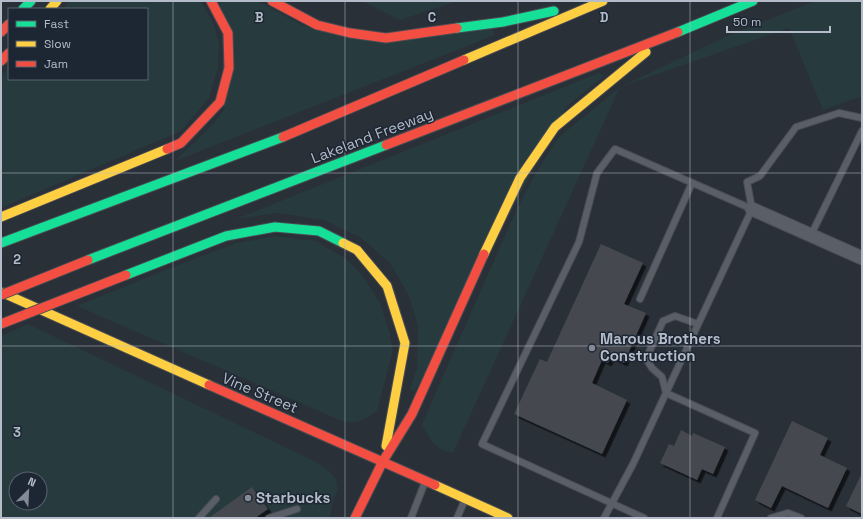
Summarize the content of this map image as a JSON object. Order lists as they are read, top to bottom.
{
  "streets": {
    "main road": ["Lakeland Freeway", "Vine Street"]
  },
  "places": ["Marous Brothers Construction", "Starbucks"],
  "legend": ["Fast", "Slow", "Jam"],
  "scale_bar": "50 m",
  "north": "top right",
  "grid": {
    "columns": ["B", "C", "D"],
    "rows": ["2", "3"]
  }
}
